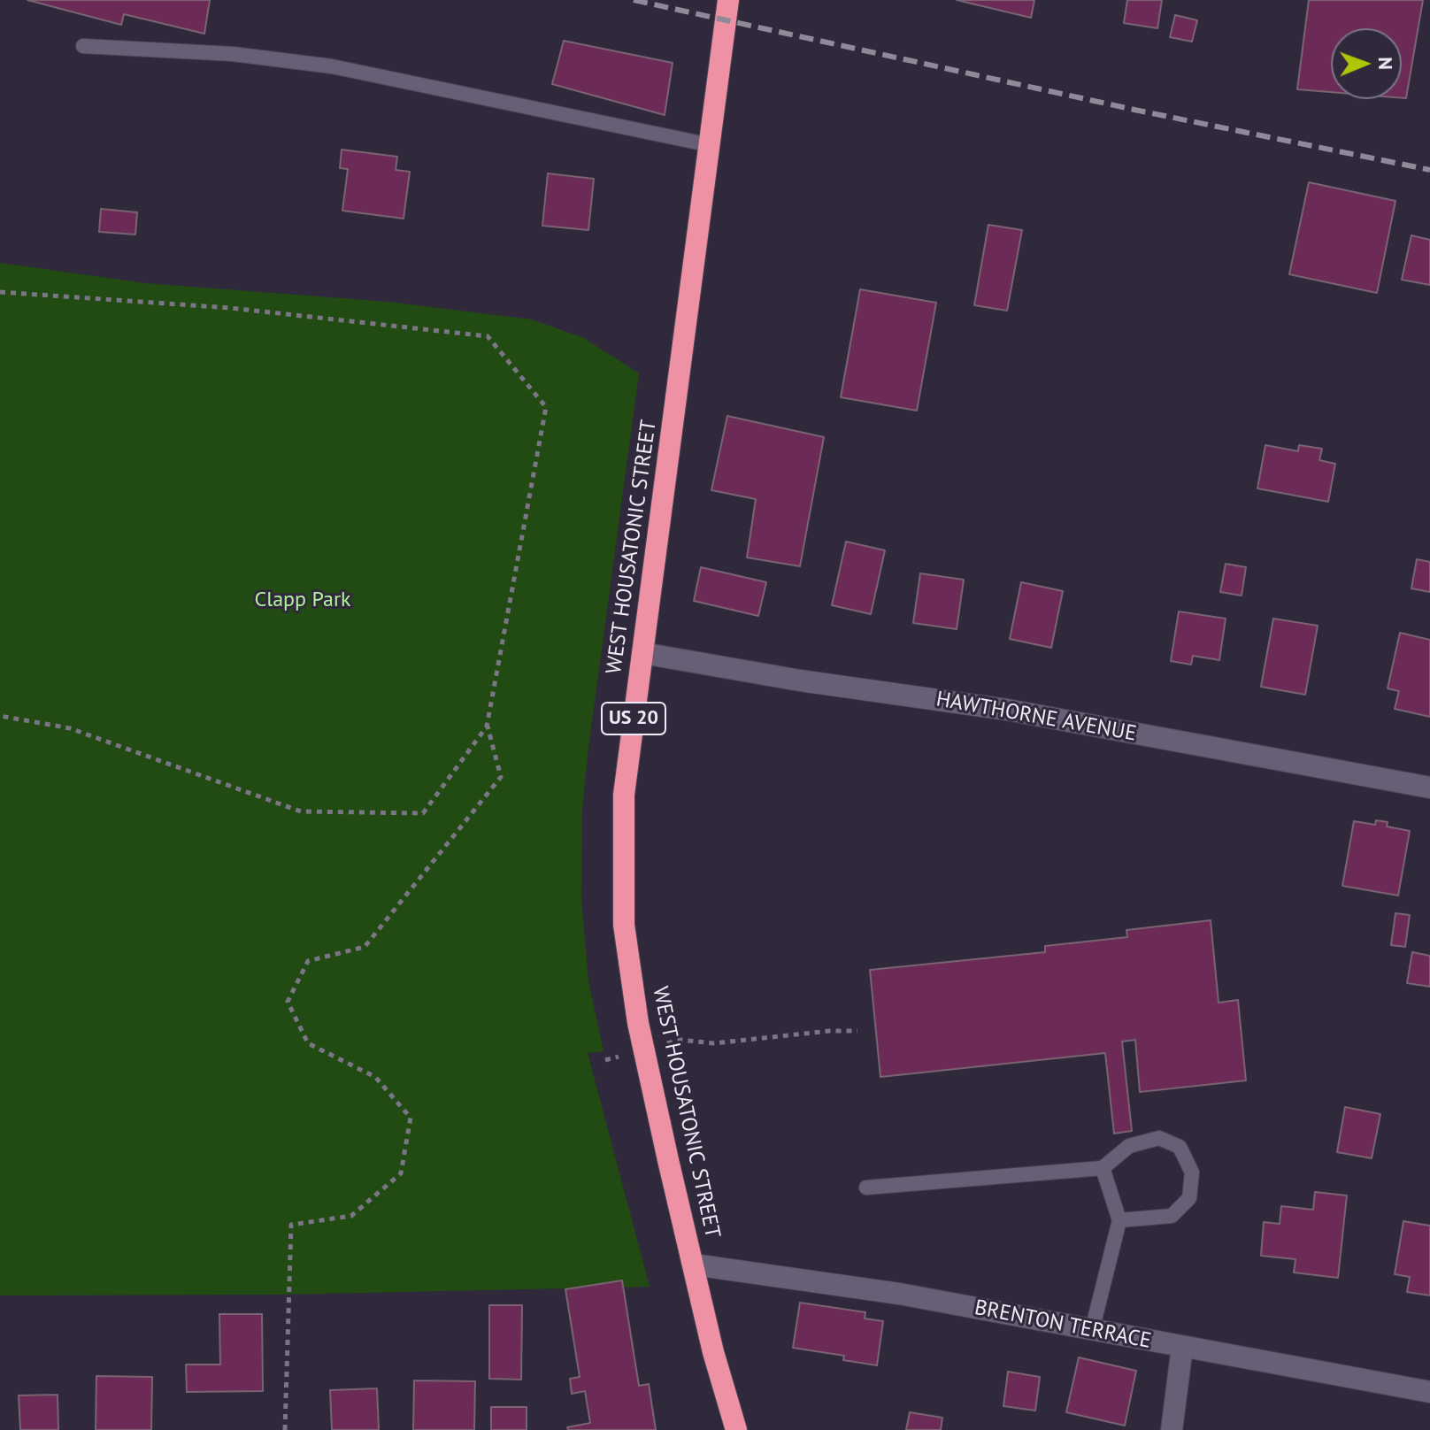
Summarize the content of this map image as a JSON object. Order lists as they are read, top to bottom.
{
  "streets": {
    "highway": ["WEST HOUSATONIC STREET", "US 20"],
    "street": ["HAWTHORNE AVENUE", "BRENTON TERRACE"]
  },
  "crossings": [
    ["WEST HOUSATONIC STREET", "HAWTHORNE AVENUE"],
    ["WEST HOUSATONIC STREET", "BRENTON TERRACE"]
  ],
  "parks": ["Clapp Park"],
  "north": "right"
}
